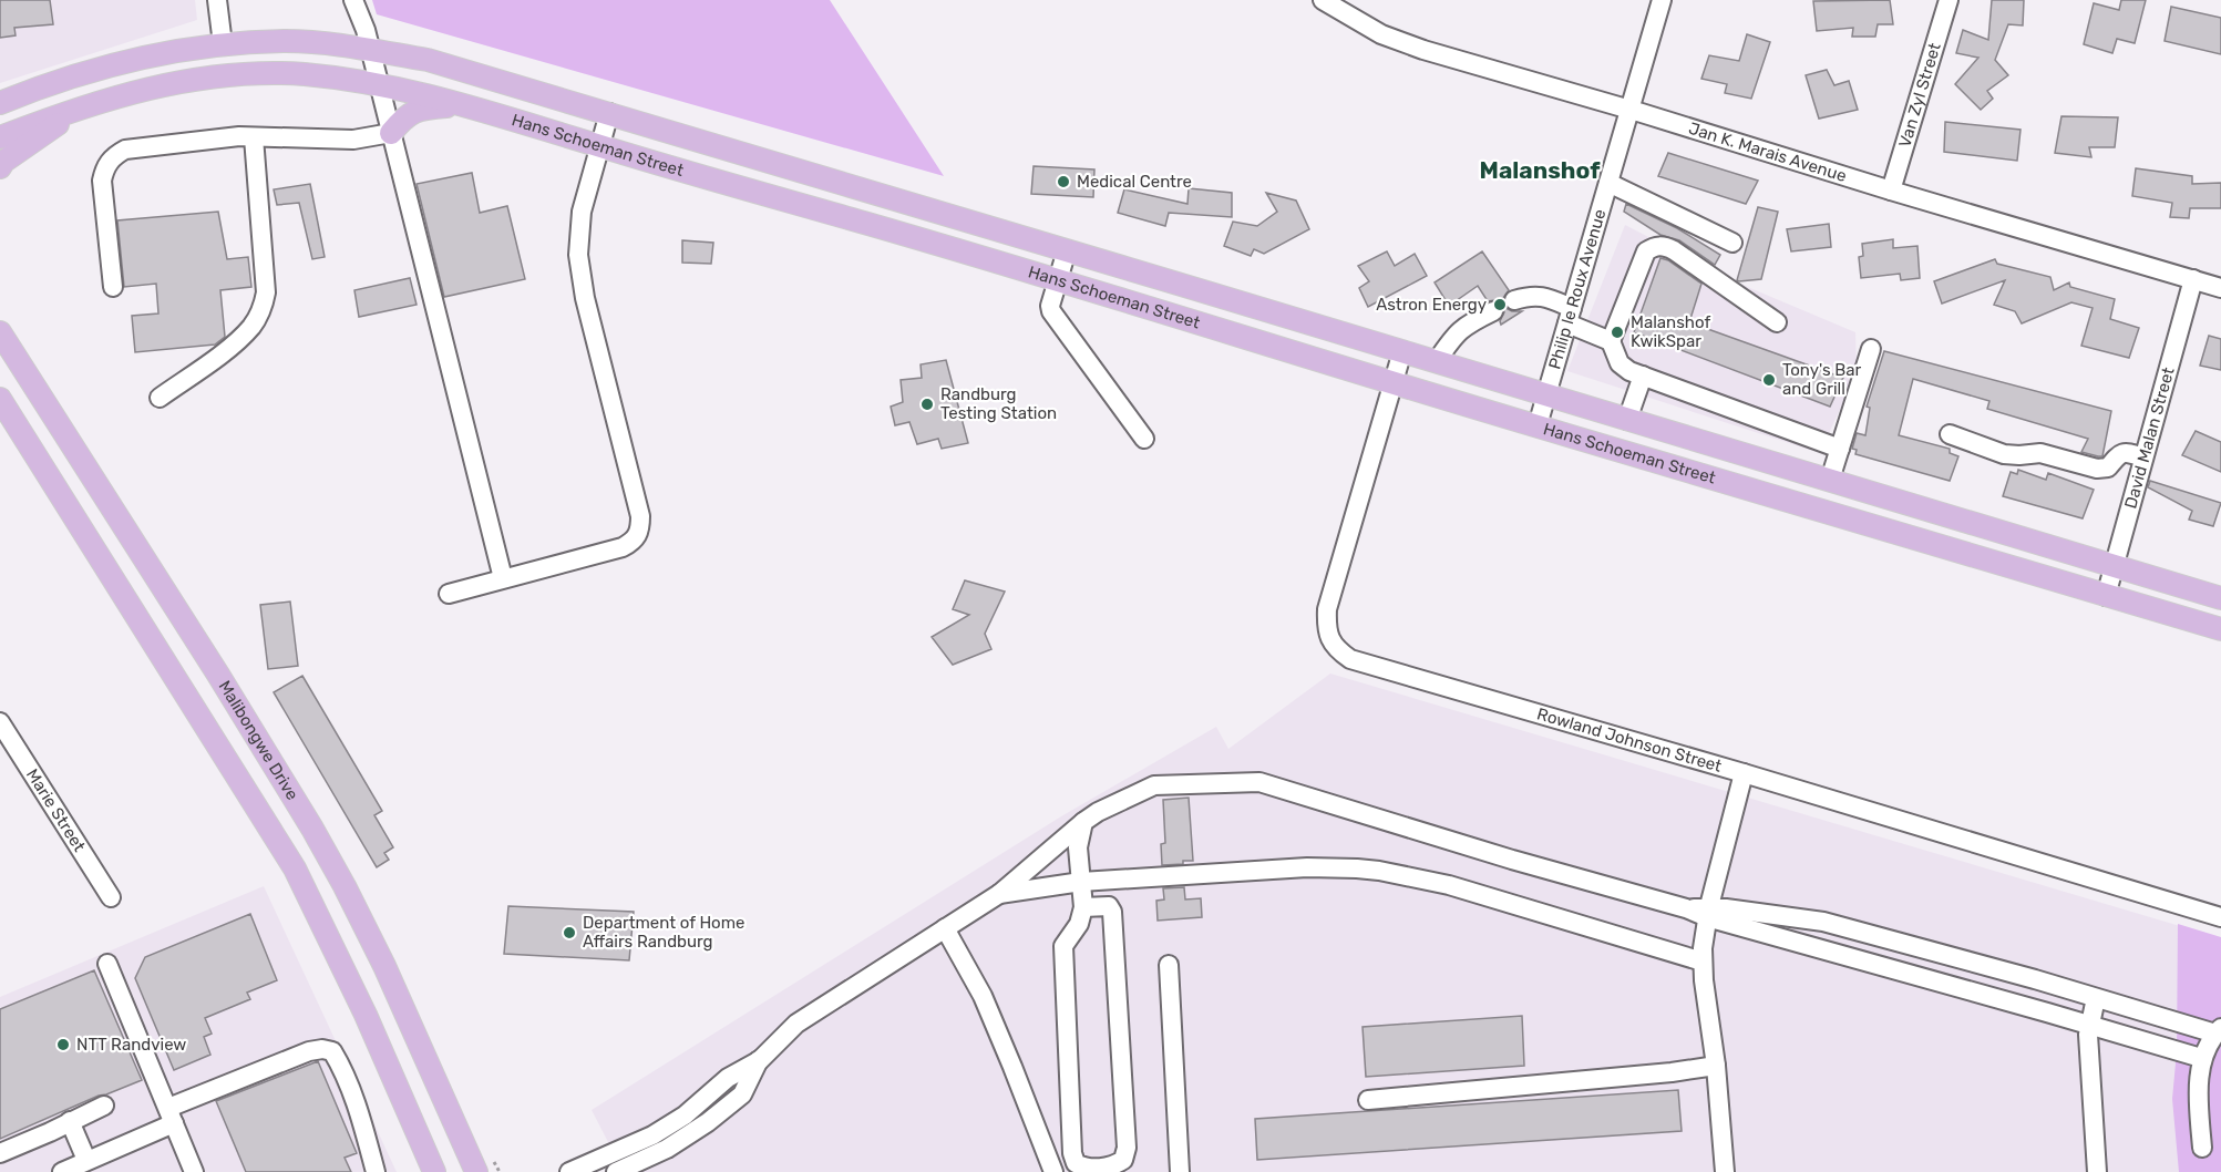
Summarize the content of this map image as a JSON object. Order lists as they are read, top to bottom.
{
  "streets": {
    "main road": ["Hans Schoeman Street", "Malibongwe Drive"],
    "street": [
      "Van Zyl Street",
      "Jan K. Marais Avenue",
      "Philip le Roux Avenue",
      "David Malan Street",
      "Rowland Johnson Street",
      "Marie Street"
    ]
  },
  "crossings": [
    ["Van Zyl Street", "Jan K. Marais Avenue"],
    ["Hans Schoeman Street", "Philip le Roux Avenue"],
    ["Hans Schoeman Street", "David Malan Street"],
    ["Hans Schoeman Street", "Rowland Johnson Street"],
    ["Jan K. Marais Avenue", "Philip le Roux Avenue"],
    ["Jan K. Marais Avenue", "David Malan Street"]
  ],
  "districts": ["Malanshof"],
  "places": [
    "Medical Centre",
    "Astron Energy",
    "Malanshof KwikSpar",
    "Tony's Bar and Grill",
    "Randburg Testing Station",
    "Department of Home Affairs Randburg",
    "NTT Randview"
  ]
}
